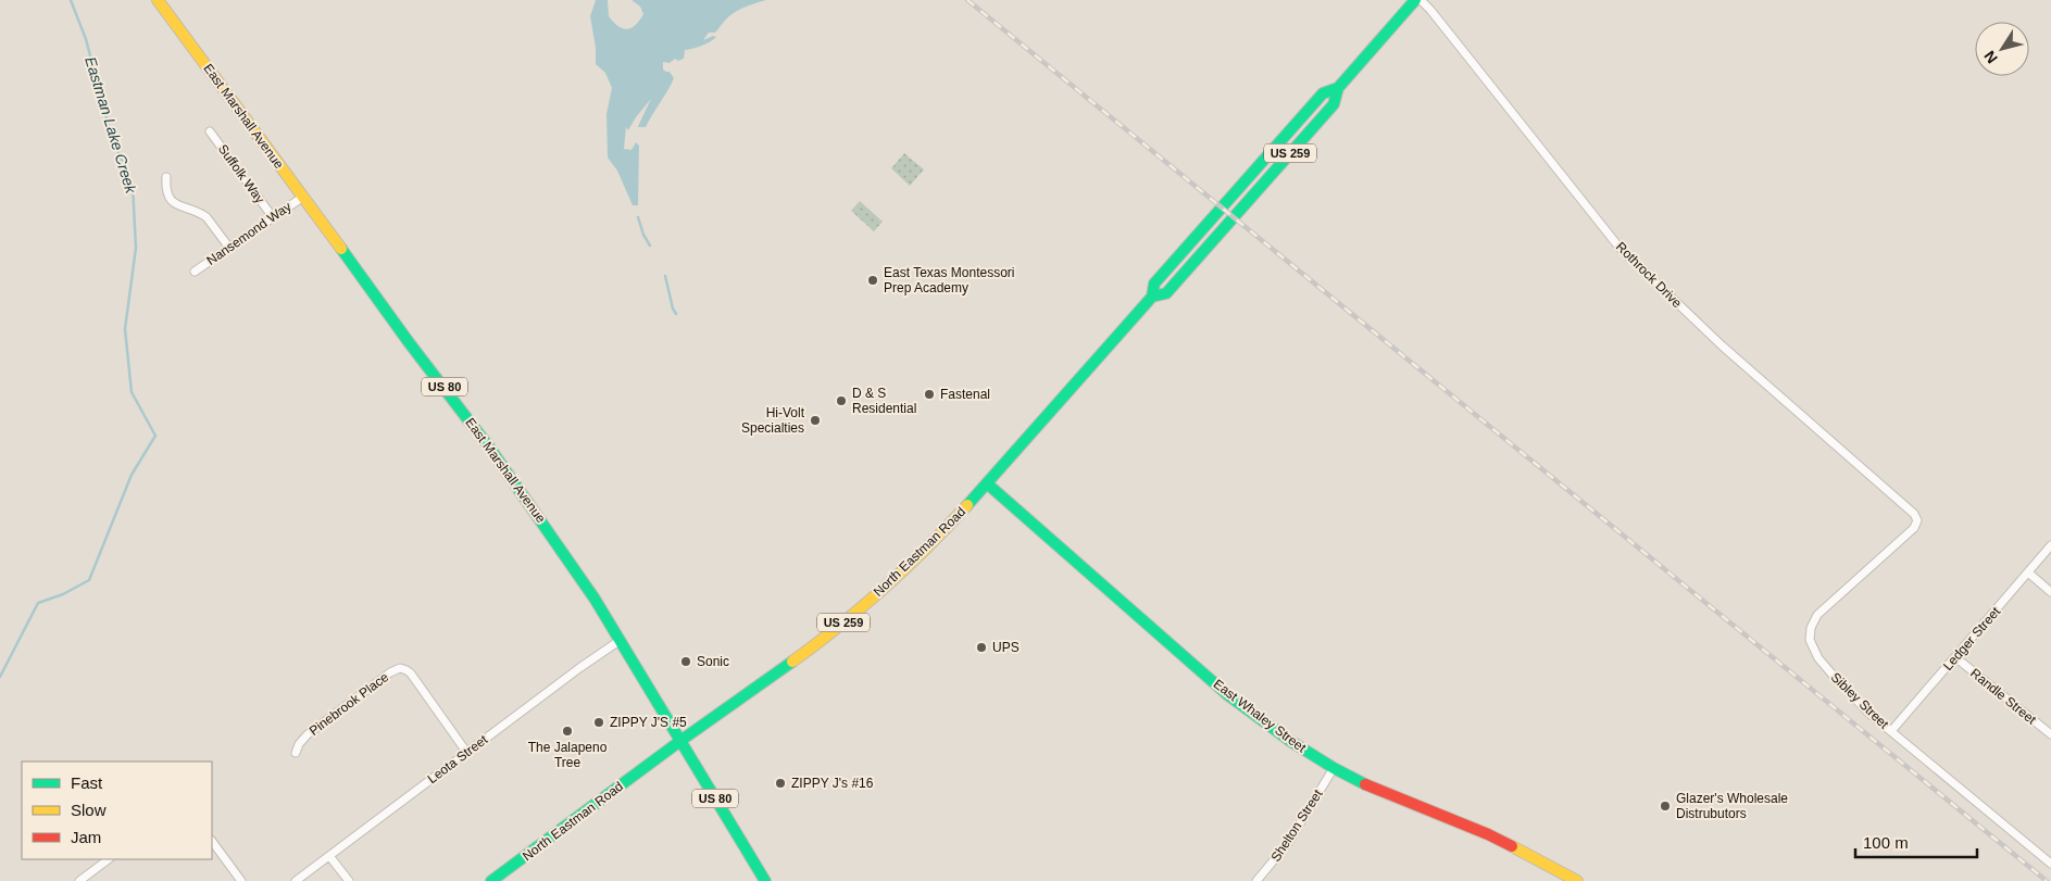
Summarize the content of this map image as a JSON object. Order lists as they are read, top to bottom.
{
  "streets": {
    "main road": [
      "East Marshall Avenue",
      "US 259",
      "US 80",
      "North Eastman Road",
      "East Whaley Street"
    ],
    "street": [
      "Suffolk Way",
      "Nansemond Way",
      "Rothrock Drive",
      "Ledger Street",
      "Randle Street",
      "Sibley Street",
      "Pinebrook Place",
      "Leota Street",
      "Shelton Street"
    ]
  },
  "crossings": [
    ["East Marshall Avenue", "Nansemond Way"],
    ["East Marshall Avenue", "North Eastman Road"],
    ["East Marshall Avenue", "Leota Street"],
    ["US 259", "North Eastman Road"],
    ["Suffolk Way", "Nansemond Way"],
    ["Rothrock Drive", "Sibley Street"],
    ["North Eastman Road", "East Whaley Street"],
    ["Ledger Street", "Randle Street"],
    ["Ledger Street", "Sibley Street"],
    ["Pinebrook Place", "Leota Street"],
    ["East Whaley Street", "Shelton Street"]
  ],
  "water": ["Eastman Lake Creek"],
  "places": [
    "East Texas Montessori Prep Academy",
    "Fastenal",
    "D & S Residential",
    "Hi-Volt Specialties",
    "UPS",
    "Sonic",
    "ZIPPY J'S #5",
    "The Jalapeno Tree",
    "ZIPPY J's #16",
    "Glazer's Wholesale Distrubutors"
  ],
  "legend": ["Fast", "Slow", "Jam"],
  "scale_bar": "100 m",
  "north": "bottom left"
}
